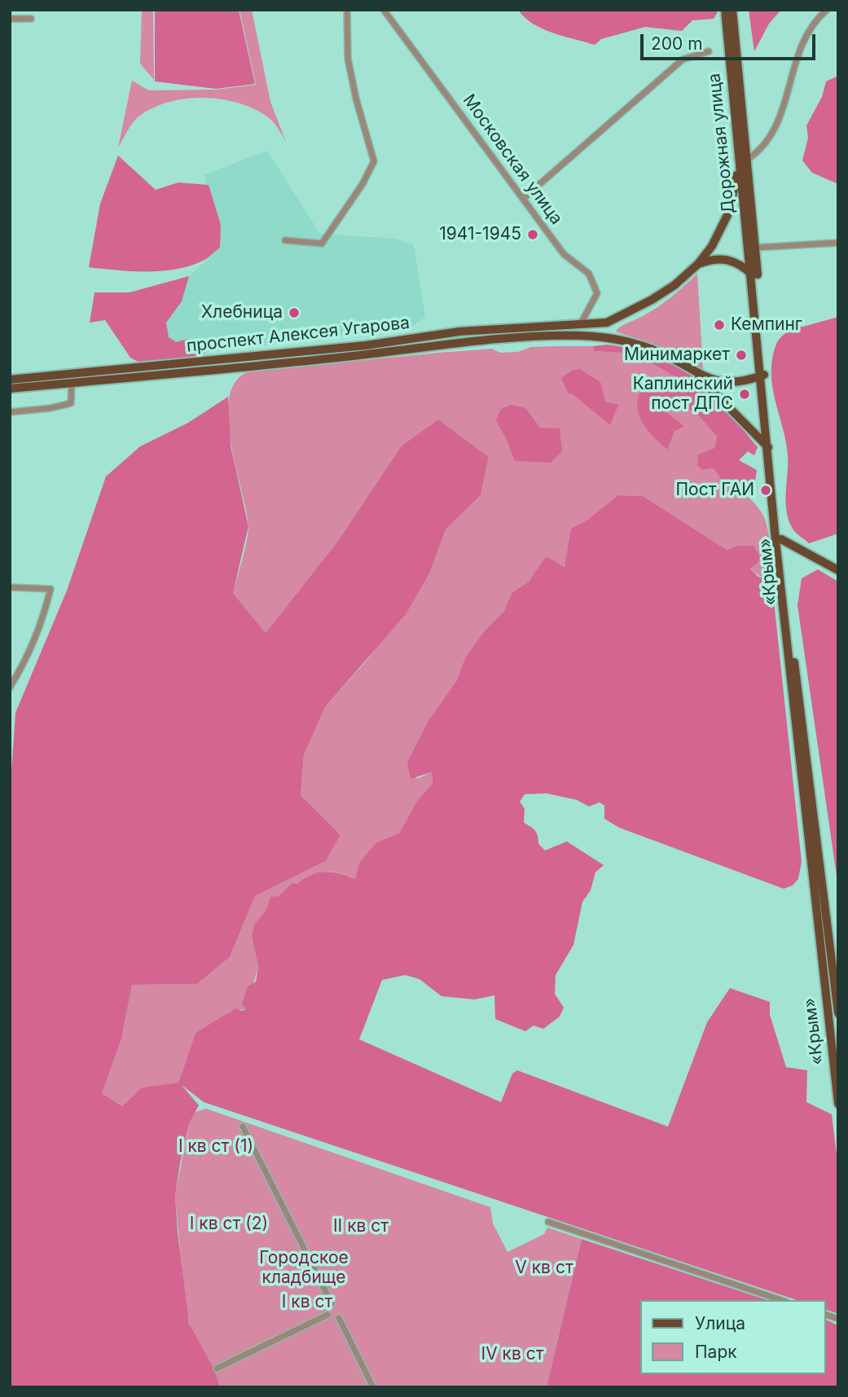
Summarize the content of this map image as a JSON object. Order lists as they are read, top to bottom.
{
  "streets": {
    "main road": ["Дорожная улица", "проспект Алексея Угарова", "«Крым»"],
    "street": ["Московская улица"]
  },
  "crossings": [
    ["Дорожная улица", "проспект Алексея Угарова"],
    ["Дорожная улица", "«Крым»"],
    ["Московская улица", "проспект Алексея Угарова"],
    ["проспект Алексея Угарова", "«Крым»"]
  ],
  "parks": [
    "I кв ст (1)",
    "I кв ст (2)",
    "II кв ст",
    "Городское кладбище",
    "V кв ст",
    "I кв ст",
    "IV кв ст"
  ],
  "places": [
    "1941-1945",
    "Хлебница",
    "Кемпинг",
    "Минимаркет",
    "Каплинский пост ДПС",
    "Пост ГАИ"
  ],
  "legend": ["Улица", "Парк"],
  "scale_bar": "200 m"
}
